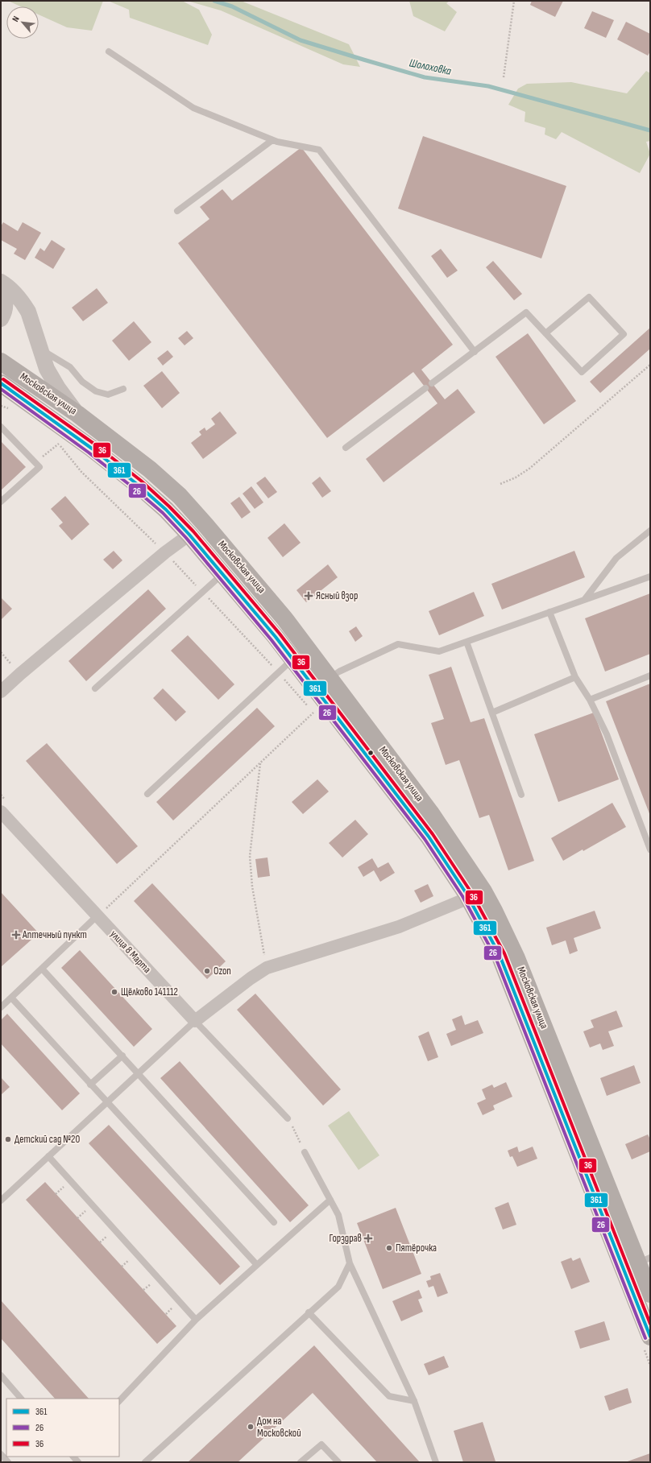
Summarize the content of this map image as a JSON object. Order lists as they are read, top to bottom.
{
  "streets": {
    "main road": ["Московская улица"],
    "street": ["улица 8 Марта"]
  },
  "water": ["Шолоховка"],
  "places": {
    "health": ["Ясный взор", "Аптечный пункт", "Горздрав"],
    "other": [
      "Ozon",
      "Щёлково 141112",
      "Детский сад №20",
      "Пятёрочка",
      "Дом на Московской"
    ]
  },
  "lines": ["transit line 36", "transit line 361", "transit line 26"],
  "legend": ["361", "26", "36"],
  "north": "top left"
}
